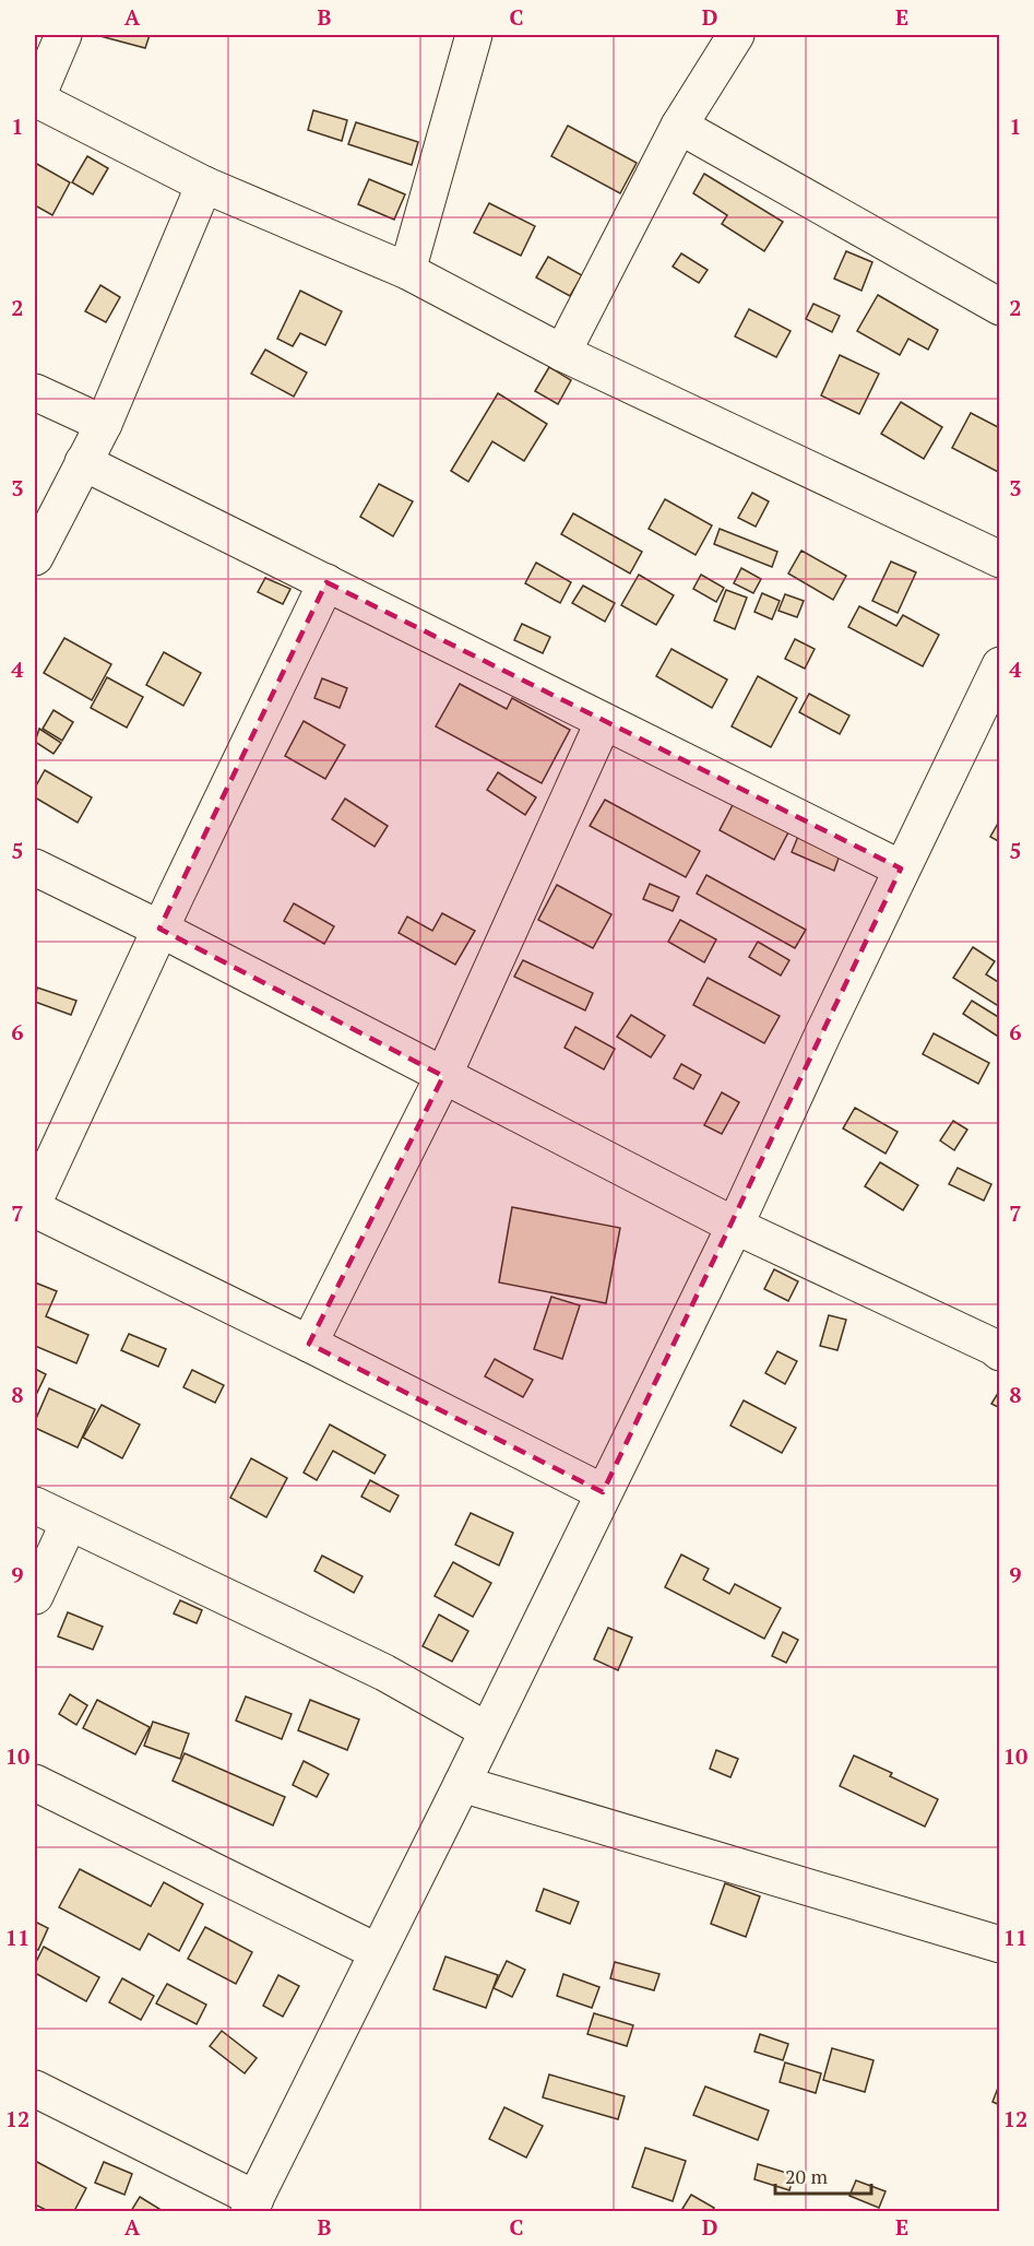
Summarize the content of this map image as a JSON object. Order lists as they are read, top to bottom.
{
  "scale_bar": "20 m",
  "grid": {
    "columns": [
      "A",
      "B",
      "C",
      "D",
      "E"
    ],
    "rows": [
      "1",
      "2",
      "3",
      "4",
      "5",
      "6",
      "7",
      "8",
      "9",
      "10",
      "11",
      "12"
    ]
  }
}
